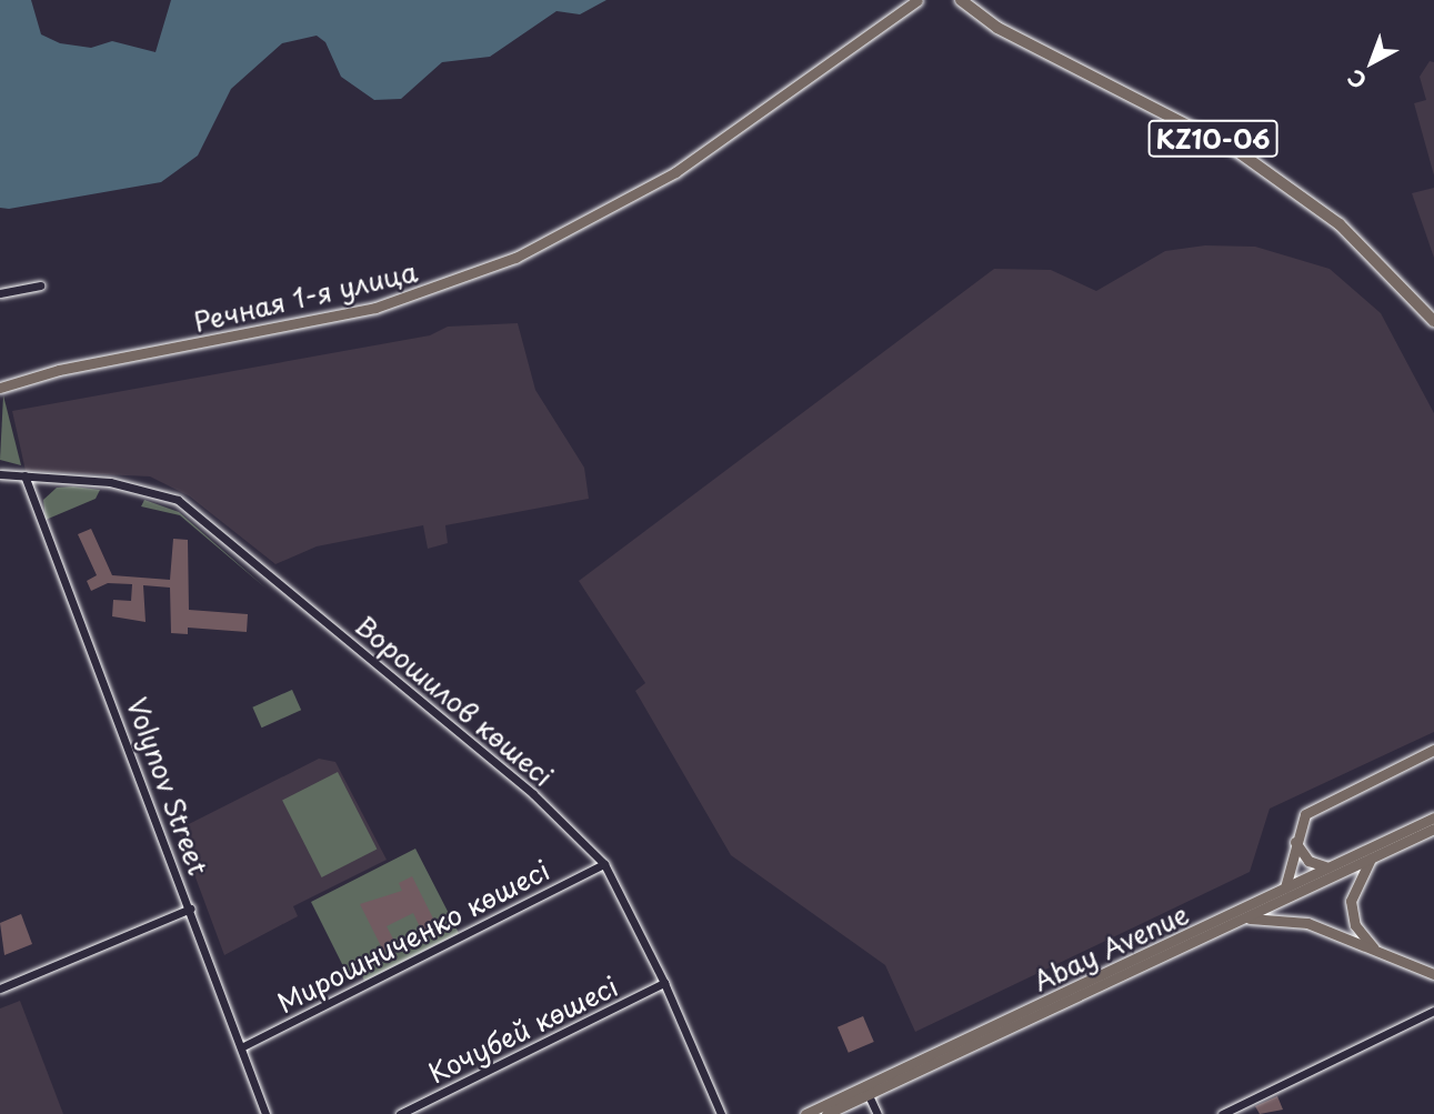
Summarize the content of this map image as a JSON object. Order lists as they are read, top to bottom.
{
  "streets": {
    "highway": ["KZ10-06"],
    "main road": ["Речная 1-я улица", "Abay Avenue"],
    "street": [
      "Ворошилов көшесі",
      "Volynov Street",
      "Мирошниченко көшесі",
      "Кочубей көшесі"
    ]
  },
  "crossings": [
    ["Ворошилов көшесі", "Volynov Street"],
    ["Ворошилов көшесі", "Мирошниченко көшесі"],
    ["Ворошилов көшесі", "Кочубей көшесі"],
    ["Volynov Street", "Мирошниченко көшесі"]
  ],
  "north": "bottom left"
}
